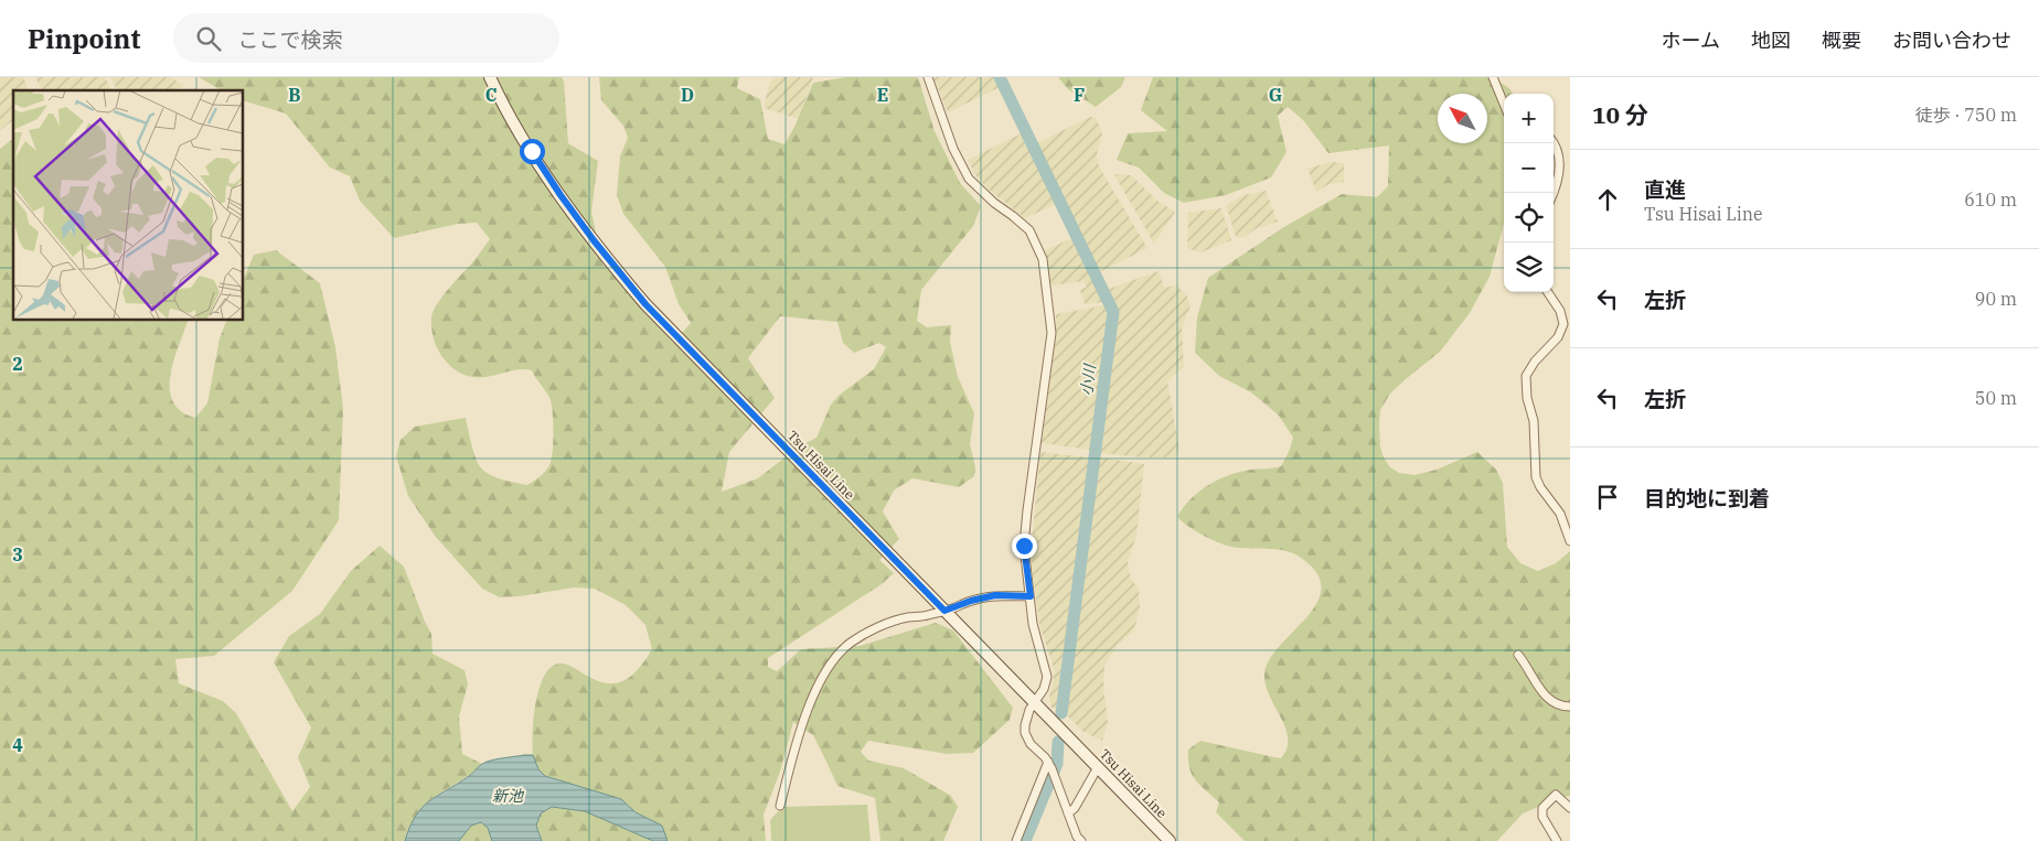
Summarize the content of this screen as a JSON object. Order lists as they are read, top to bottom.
{
  "streets": {
    "main road": ["Tsu Hisai Line"]
  },
  "water": ["小川", "新池"],
  "north": "top left",
  "page": {
    "header": "Pinpoint",
    "search": "ここで検索",
    "nav": [
      "ホーム",
      "地図",
      "概要",
      "お問い合わせ"
    ],
    "heading": ["10 分", "徒歩 · 750 m"],
    "map_buttons": ["+", "−"],
    "list": [
      ["直進", "Tsu Hisai Line", "610 m"],
      ["左折", "90 m"],
      ["左折", "50 m"],
      "目的地に到着"
    ]
  },
  "grid": {
    "columns": [
      "B",
      "C",
      "D",
      "E",
      "F",
      "G"
    ],
    "rows": ["2", "3", "4"]
  }
}
